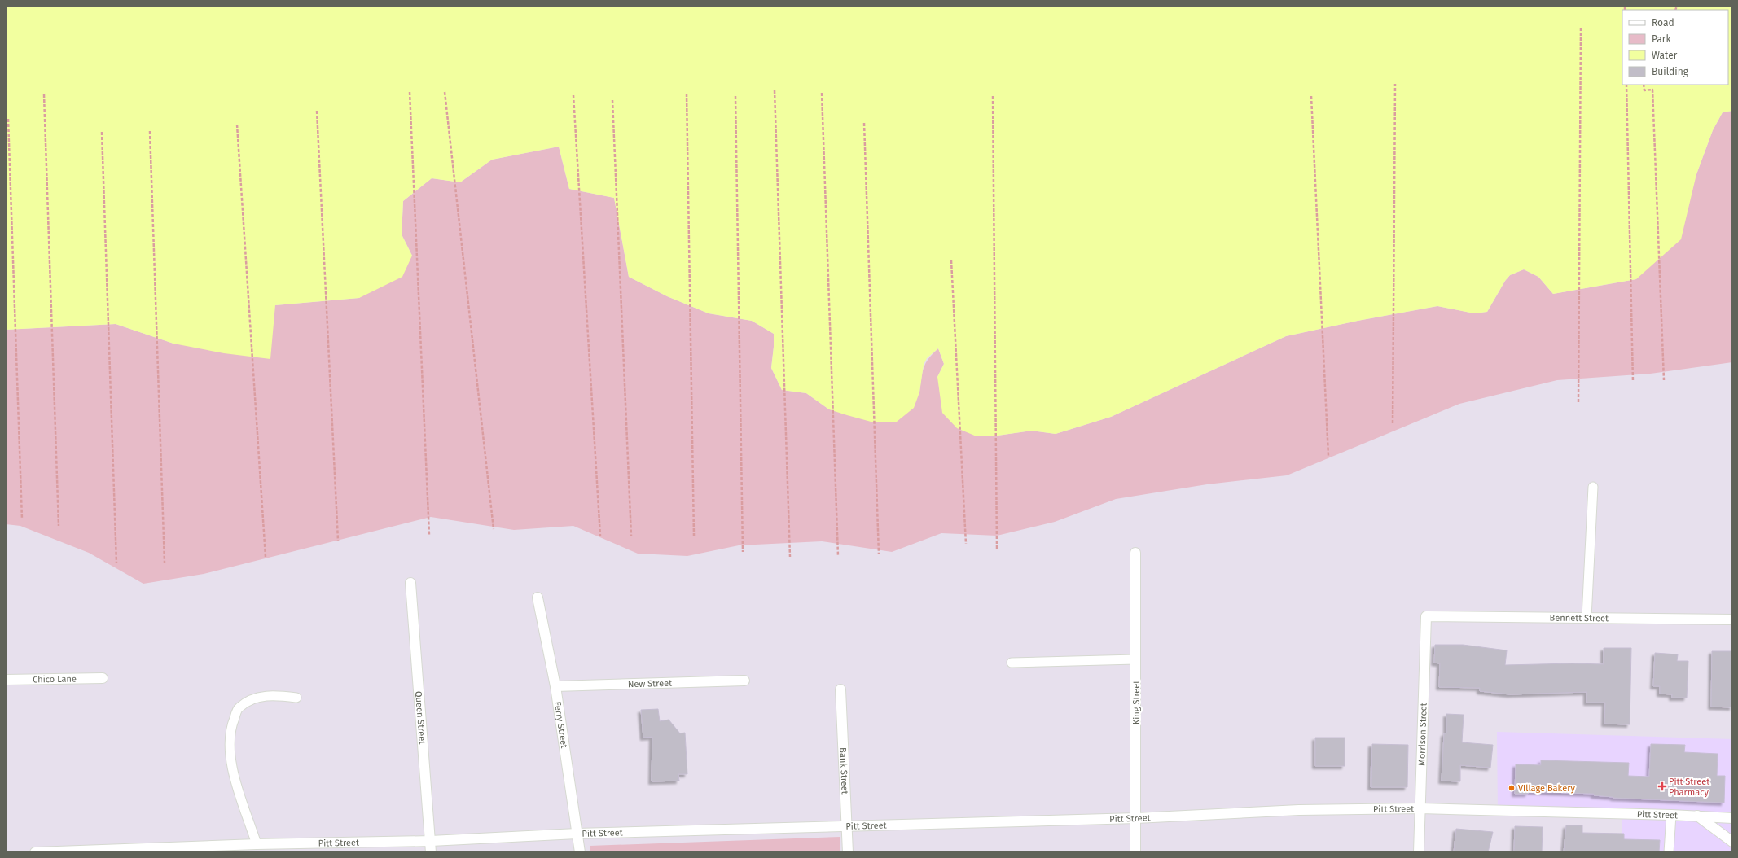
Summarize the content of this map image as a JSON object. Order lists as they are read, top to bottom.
{
  "streets": {
    "street": [
      "Bennett Street",
      "Chico Lane",
      "New Street",
      "King Street",
      "Queen Street",
      "Ferry Street",
      "Morrison Street",
      "Bank Street",
      "Pitt Street"
    ]
  },
  "crossings": [
    ["Bennett Street", "Morrison Street"],
    ["New Street", "Ferry Street"],
    ["King Street", "Pitt Street"],
    ["Queen Street", "Pitt Street"],
    ["Ferry Street", "Pitt Street"],
    ["Morrison Street", "Pitt Street"],
    ["Bank Street", "Pitt Street"]
  ],
  "places": {
    "health": ["Pitt Street Pharmacy"],
    "other": ["Village Bakery"]
  },
  "legend": [
    "Road",
    "Park",
    "Water",
    "Building"
  ]
}
